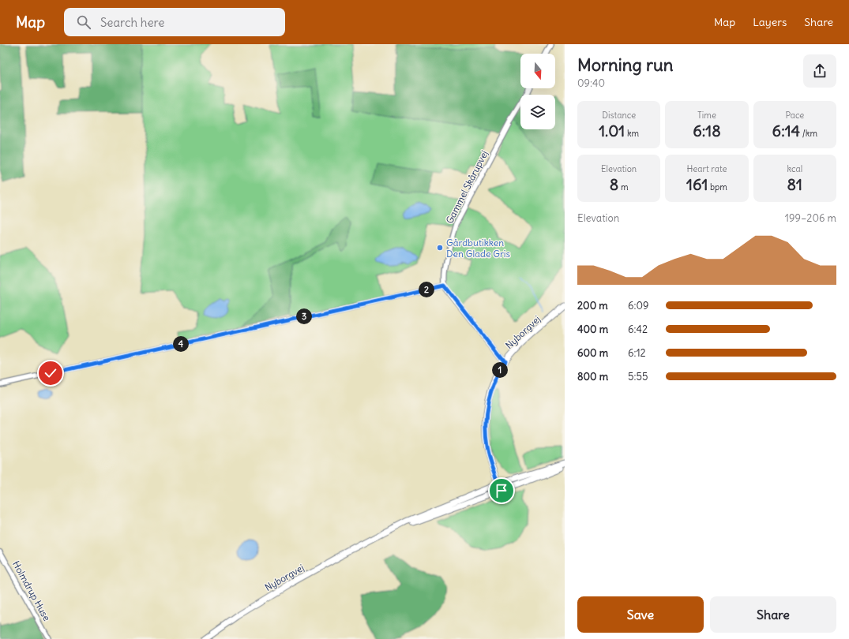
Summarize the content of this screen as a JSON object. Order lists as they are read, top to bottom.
{
  "streets": {
    "main road": ["Nyborgvej"],
    "street": ["Gammel Skårupvej", "Holmdrup Huse"]
  },
  "places": ["Gårdbutikken Den Glade Gris"],
  "north": "bottom",
  "page": {
    "header": "Map",
    "search": "Search here",
    "nav": ["Map", "Layers", "Share"],
    "heading": ["Morning run", "09:40"],
    "stats": [
      ["Distance", "1.01 km"],
      ["Time", "6:18"],
      ["Pace", "6:14 /km"],
      ["Elevation", "8 m"],
      ["Heart rate", "161 bpm"],
      ["kcal", "81"]
    ],
    "chart": ["Elevation", "199–206 m"],
    "pins": [
      "2",
      "3",
      "4",
      "1"
    ],
    "list": [
      {
        "name": "200 m",
        "note": "6:09"
      },
      {
        "name": "400 m",
        "note": "6:42"
      },
      {
        "name": "600 m",
        "note": "6:12"
      },
      {
        "name": "800 m",
        "note": "5:55"
      }
    ],
    "buttons": ["Save", "Share"]
  }
}
